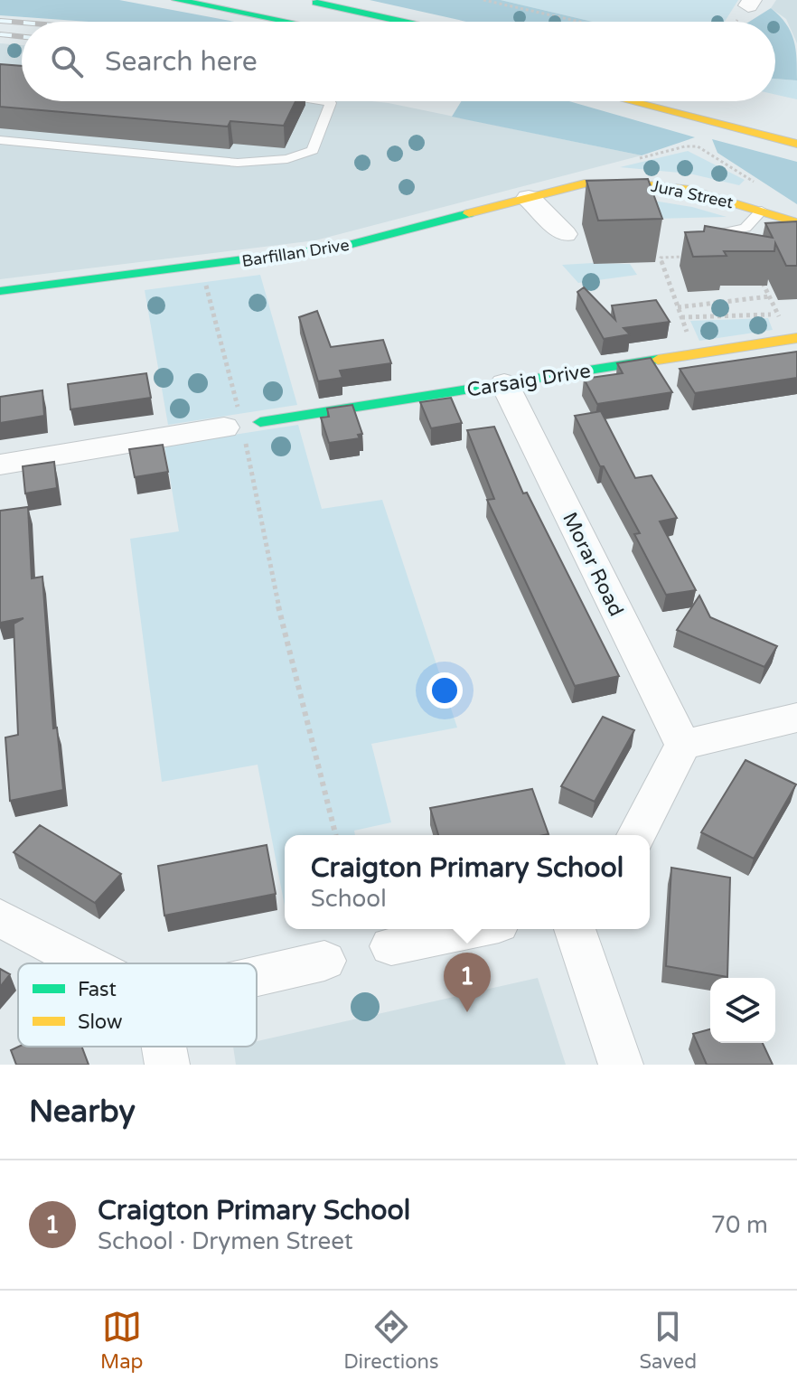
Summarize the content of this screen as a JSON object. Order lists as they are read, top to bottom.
{
  "streets": {
    "main road": ["Jura Street", "Barfillan Drive", "Carsaig Drive"],
    "street": ["Morar Road"]
  },
  "crossings": [
    ["Jura Street", "Barfillan Drive"],
    ["Carsaig Drive", "Morar Road"]
  ],
  "legend": ["Fast", "Slow"],
  "page": {
    "search": "Search here",
    "popup": ["Craigton Primary School", "School"],
    "pins": "1",
    "heading": "Nearby",
    "list": [
      {
        "mark": "1",
        "name": "Craigton Primary School",
        "note": "School · Drymen Street",
        "value": "70 m"
      }
    ],
    "nav": ["Map", "Directions", "Saved"]
  }
}
